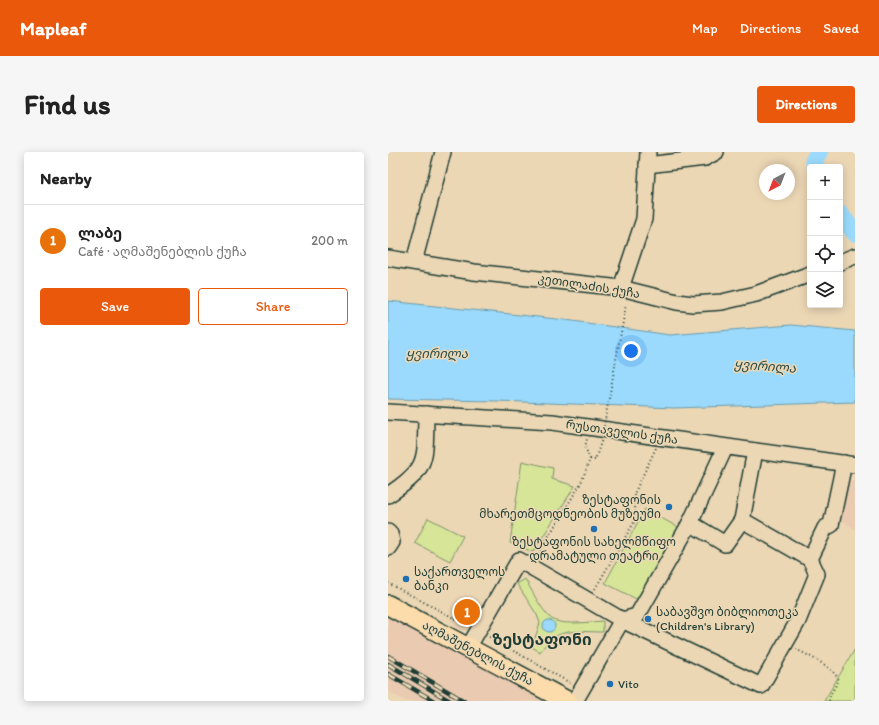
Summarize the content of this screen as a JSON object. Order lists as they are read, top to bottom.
{
  "streets": {
    "main road": ["აღმაშენებლის ქუჩა"],
    "street": ["კეთილაძის ქუჩა", "რუსთაველის ქუჩა"]
  },
  "districts": ["ზესტაფონი"],
  "water": ["ყვირილა"],
  "places": [
    "ზესტაფონის მხარეთმცოდნეობის მუზეუმი",
    "ზესტაფონის სახელმწიფო დრამატული თეატრი",
    "საქართველოს ბანკი",
    "საბავშვო ბიბლიოთეკა (Children's Library)",
    "Vito"
  ],
  "north": "bottom left",
  "page": {
    "header": "Mapleaf",
    "nav": ["Map", "Directions", "Saved"],
    "buttons": [
      "Directions",
      ["Save", "Share"]
    ],
    "title": "Find us",
    "heading": "Nearby",
    "map_buttons": ["+", "−"],
    "list": [
      {
        "mark": "1",
        "name": "ლაბე",
        "note": "Café · აღმაშენებლის ქუჩა",
        "value": "200 m"
      }
    ],
    "pins": "1"
  }
}
